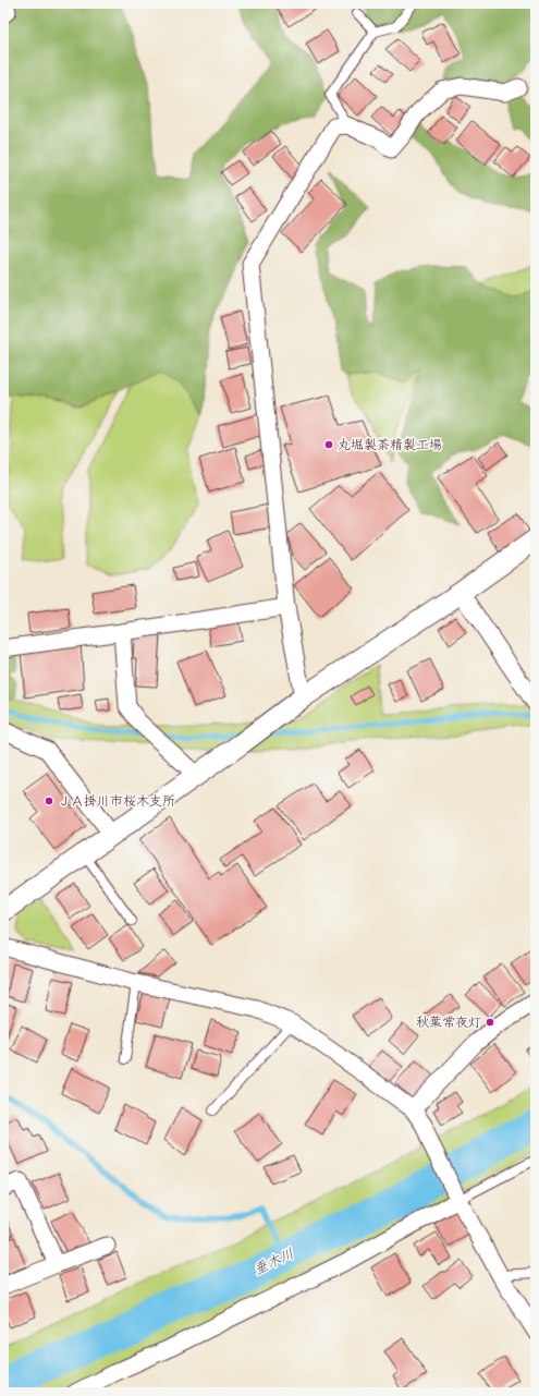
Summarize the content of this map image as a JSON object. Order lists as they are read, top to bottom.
{
  "water": ["垂木川"],
  "places": ["丸堀製茶精製工場", "ＪＡ掛川市桜木支所", "秋葉常夜灯"]
}
